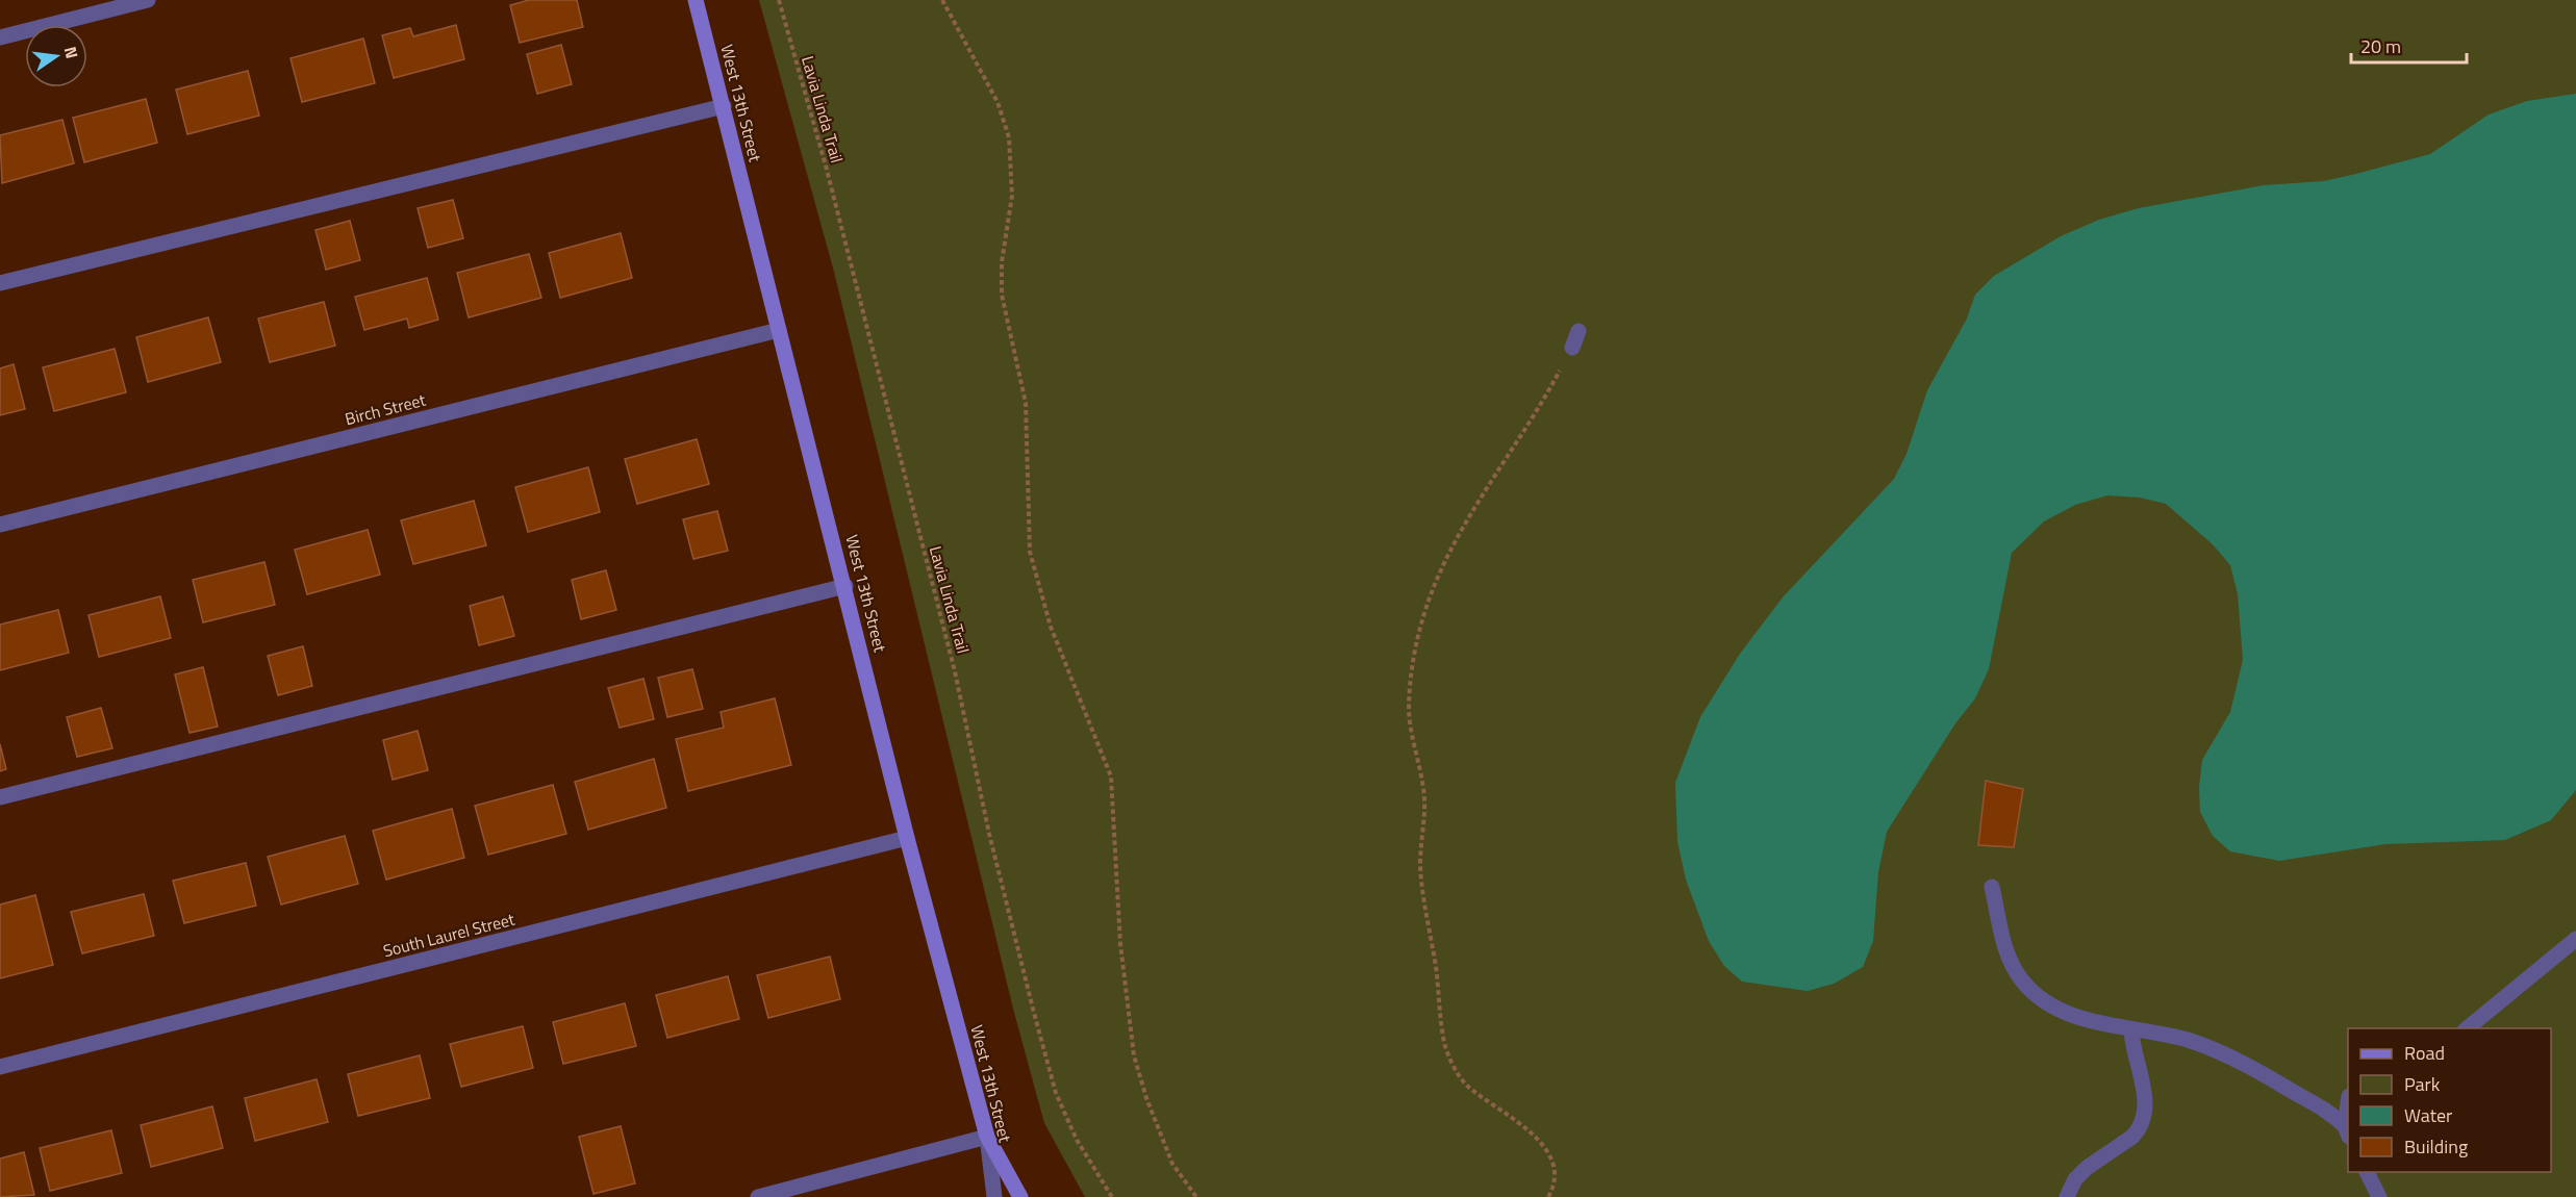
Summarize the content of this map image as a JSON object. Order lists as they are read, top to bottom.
{
  "streets": {
    "main road": ["West 13th Street"],
    "street": ["Birch Street", "South Laurel Street"],
    "path": ["Lavia Linda Trail"]
  },
  "crossings": [
    ["West 13th Street", "Birch Street"],
    ["West 13th Street", "South Laurel Street"]
  ],
  "legend": [
    "Road",
    "Park",
    "Water",
    "Building"
  ],
  "scale_bar": "20 m",
  "north": "right"
}
